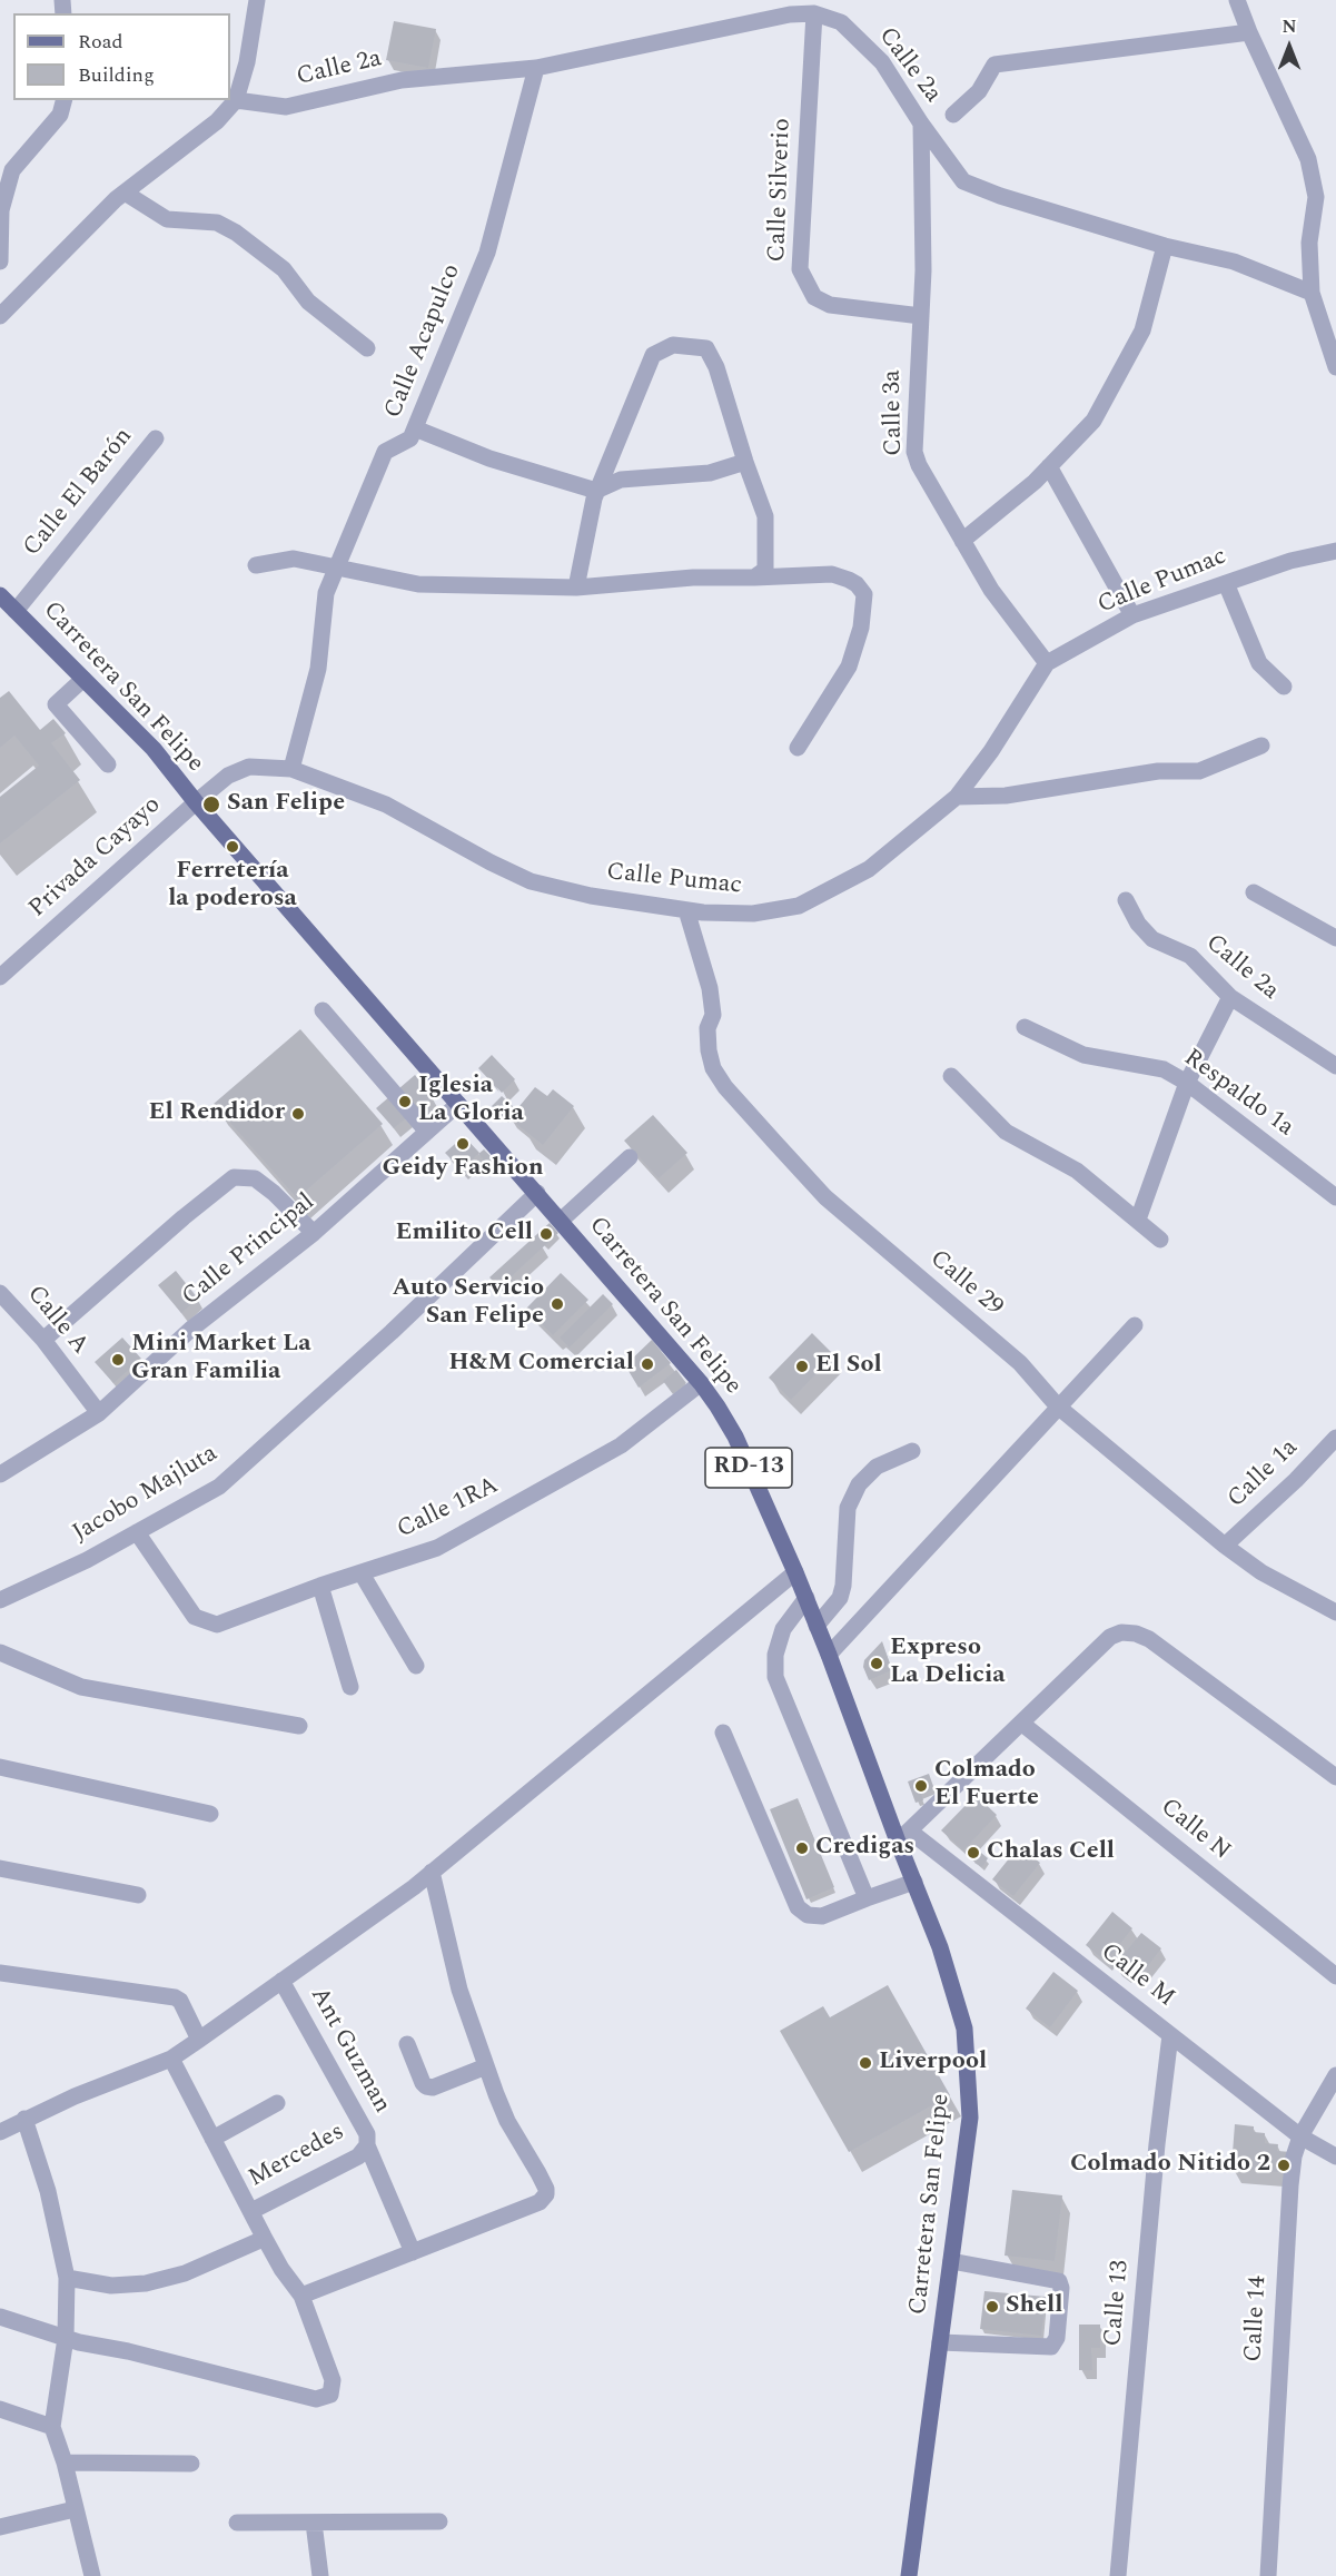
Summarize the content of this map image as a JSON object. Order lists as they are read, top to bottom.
{
  "streets": {
    "main road": ["Carretera San Felipe", "RD-13"],
    "street": [
      "Calle 2a",
      "Calle Silverio",
      "Calle Acapulco",
      "Calle 3a",
      "Calle El Barón",
      "Calle Pumac",
      "Privada Cayayo",
      "Respaldo 1a",
      "Calle Principal",
      "Calle 29",
      "Calle A",
      "Calle 1a",
      "Jacobo Majluta",
      "Calle 1RA",
      "Calle N",
      "Calle M",
      "Ant Guzman",
      "Mercedes",
      "Calle 13",
      "Calle 14"
    ]
  },
  "crossings": [
    ["Calle 2a", "Calle Silverio"],
    ["Calle 2a", "Calle Acapulco"],
    ["Calle 2a", "Calle 3a"],
    ["Calle Silverio", "Calle 3a"],
    ["Calle Acapulco", "Calle Pumac"],
    ["Calle 3a", "Calle Pumac"],
    ["Calle El Barón", "Carretera San Felipe"],
    ["Calle Pumac", "Carretera San Felipe"],
    ["Calle Pumac", "Privada Cayayo"],
    ["Calle Pumac", "Calle 29"],
    ["Carretera San Felipe", "Privada Cayayo"],
    ["Carretera San Felipe", "Calle Principal"],
    ["Carretera San Felipe", "Jacobo Majluta"],
    ["Carretera San Felipe", "Calle 1RA"],
    ["Carretera San Felipe", "Calle M"],
    ["Calle Principal", "Calle A"],
    ["Calle 29", "Calle 1a"],
    ["Jacobo Majluta", "Calle 1RA"],
    ["Calle M", "Calle 13"],
    ["Calle M", "Calle 14"],
    ["Ant Guzman", "Mercedes"]
  ],
  "places": [
    "San Felipe",
    "Ferretería la poderosa",
    "Iglesia La Gloria",
    "El Rendidor",
    "Geidy Fashion",
    "Emilito Cell",
    "Auto Servicio San Felipe",
    "Mini Market La Gran Familia",
    "H&M Comercial",
    "El Sol",
    "Expreso La Delicia",
    "Colmado El Fuerte",
    "Credigas",
    "Chalas Cell",
    "Liverpool",
    "Colmado Nitido 2",
    "Shell"
  ],
  "legend": ["Road", "Building"],
  "north": "top"
}
